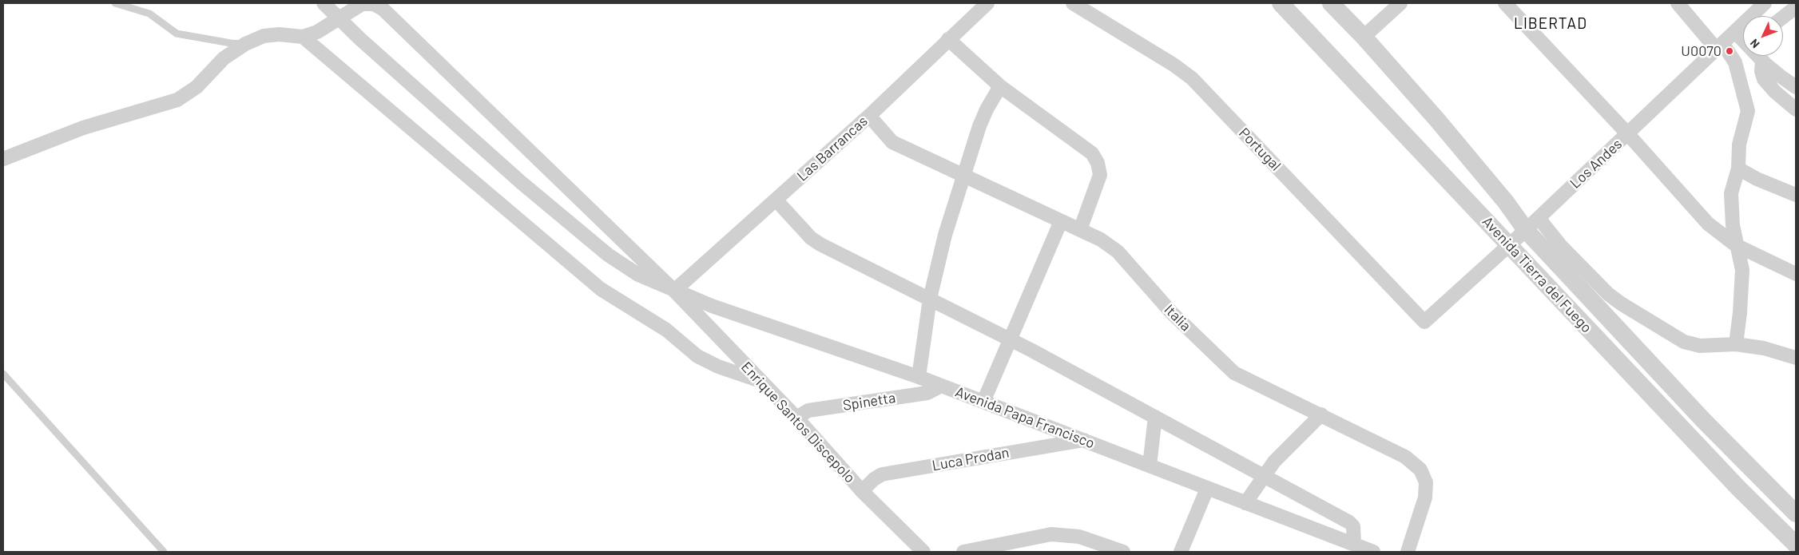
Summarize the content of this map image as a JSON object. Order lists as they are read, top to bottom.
{
  "streets": {
    "street": [
      "Las Barrancas",
      "Portugal",
      "Los Andes",
      "Avenida Tierra del Fuego",
      "Italia",
      "Spinetta",
      "Avenida Papa Francisco",
      "Enrique Santos Discepolo",
      "Luca Prodan"
    ]
  },
  "crossings": [
    ["Las Barrancas", "Italia"],
    ["Las Barrancas", "Avenida Papa Francisco"],
    ["Las Barrancas", "Enrique Santos Discepolo"],
    ["Portugal", "Los Andes"],
    ["Los Andes", "Avenida Tierra del Fuego"],
    ["Spinetta", "Avenida Papa Francisco"],
    ["Spinetta", "Enrique Santos Discepolo"],
    ["Avenida Papa Francisco", "Enrique Santos Discepolo"],
    ["Avenida Papa Francisco", "Luca Prodan"],
    ["Enrique Santos Discepolo", "Luca Prodan"]
  ],
  "districts": ["LIBERTAD"],
  "places": ["U0070"],
  "north": "bottom left"
}
